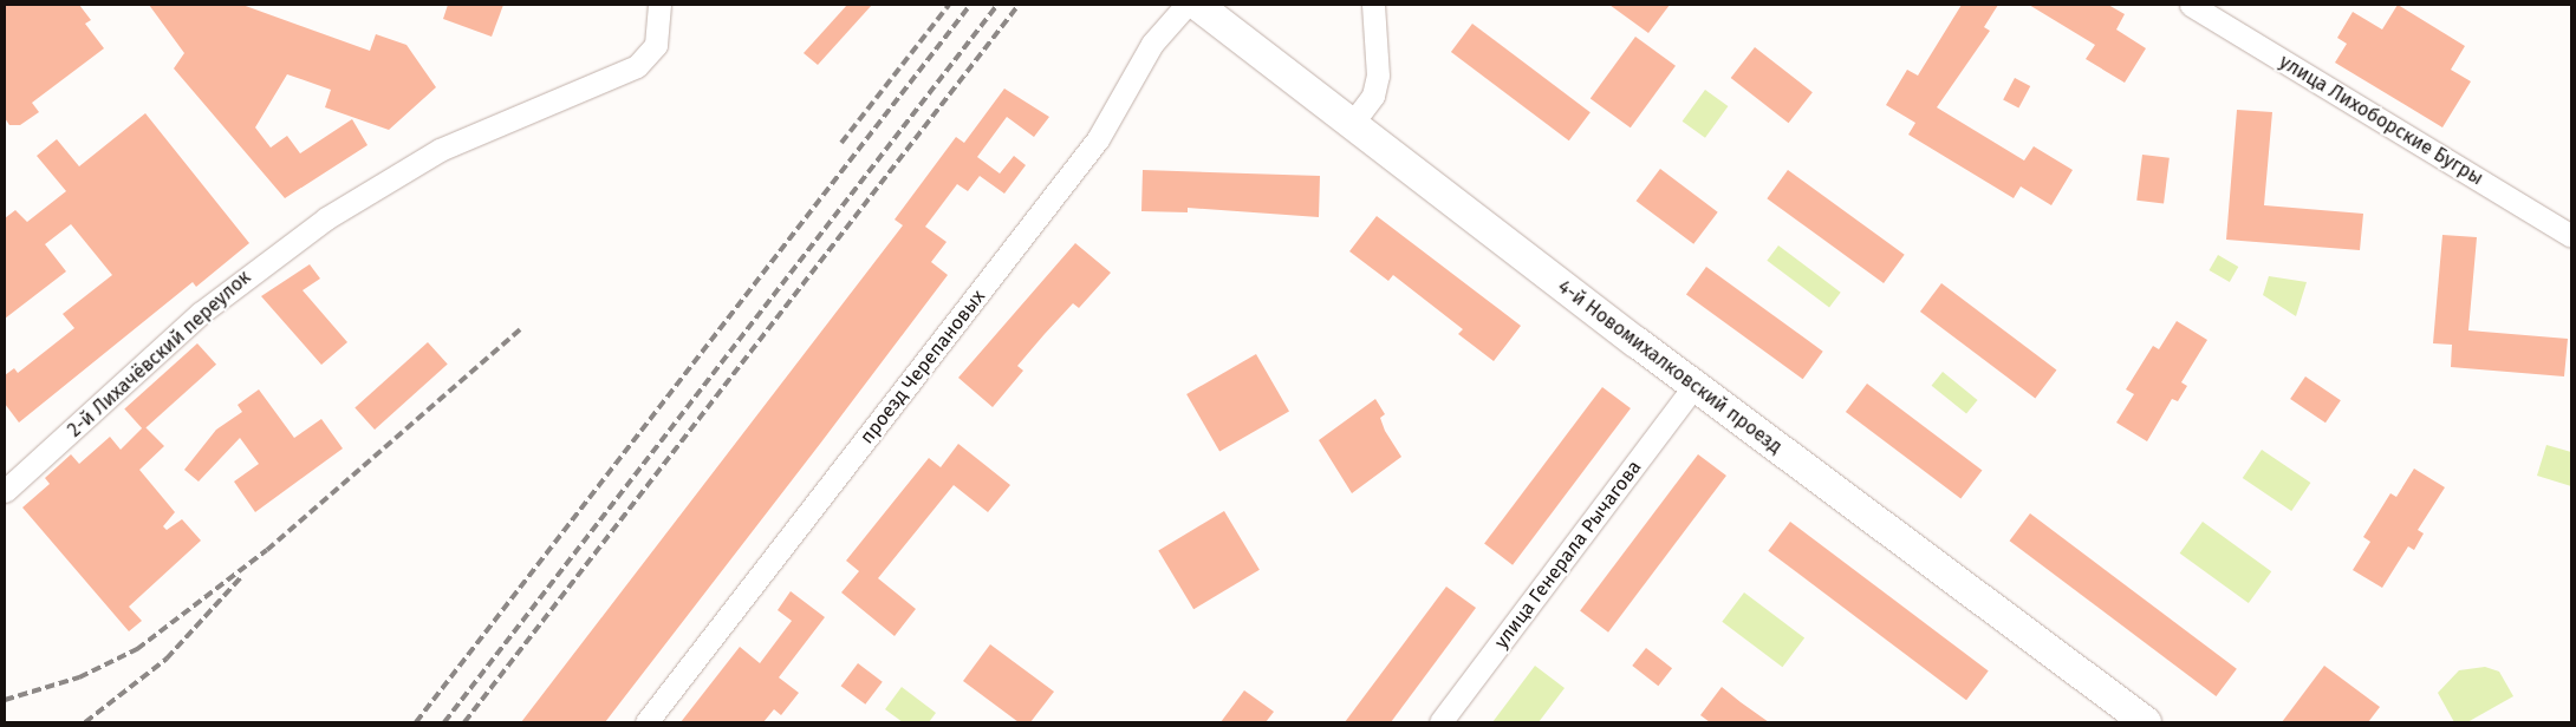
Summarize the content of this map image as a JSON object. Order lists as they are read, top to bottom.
{
  "streets": {
    "street": [
      "улица Лихоборские Бугры",
      "2-й Лихачёвский переулок",
      "проезд Черепановых",
      "4-й Новомихалковский проезд",
      "улица Генерала Рычагова"
    ]
  },
  "crossings": [
    ["4-й Новомихалковский проезд", "улица Генерала Рычагова"]
  ]
}
